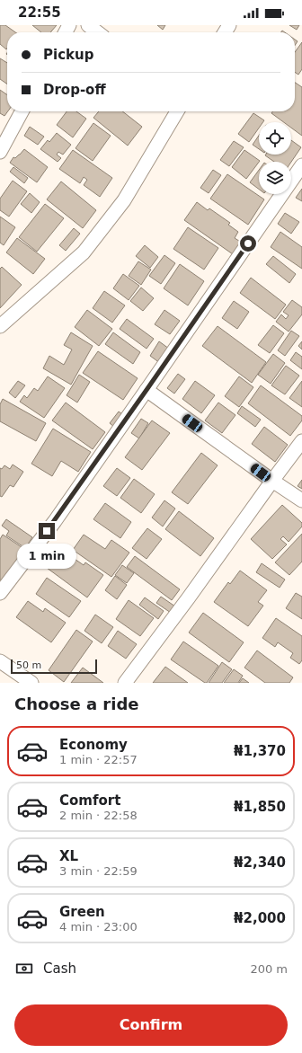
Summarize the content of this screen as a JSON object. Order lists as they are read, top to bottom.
{
  "scale_bar": "50 m",
  "page": {
    "status": "22:55",
    "banner": ["Pickup", "Drop-off"],
    "bubble": "1 min",
    "scale": "50 m",
    "heading": "Choose a ride",
    "list": [
      {
        "name": "Economy",
        "note": "1 min · 22:57",
        "value": "₦1,370"
      },
      {
        "name": "Comfort",
        "note": "2 min · 22:58",
        "value": "₦1,850"
      },
      {
        "name": "XL",
        "note": "3 min · 22:59",
        "value": "₦2,340"
      },
      {
        "name": "Green",
        "note": "4 min · 23:00",
        "value": "₦2,000"
      }
    ],
    "pay": ["Cash", "200 m"],
    "buttons": "Confirm"
  }
}
